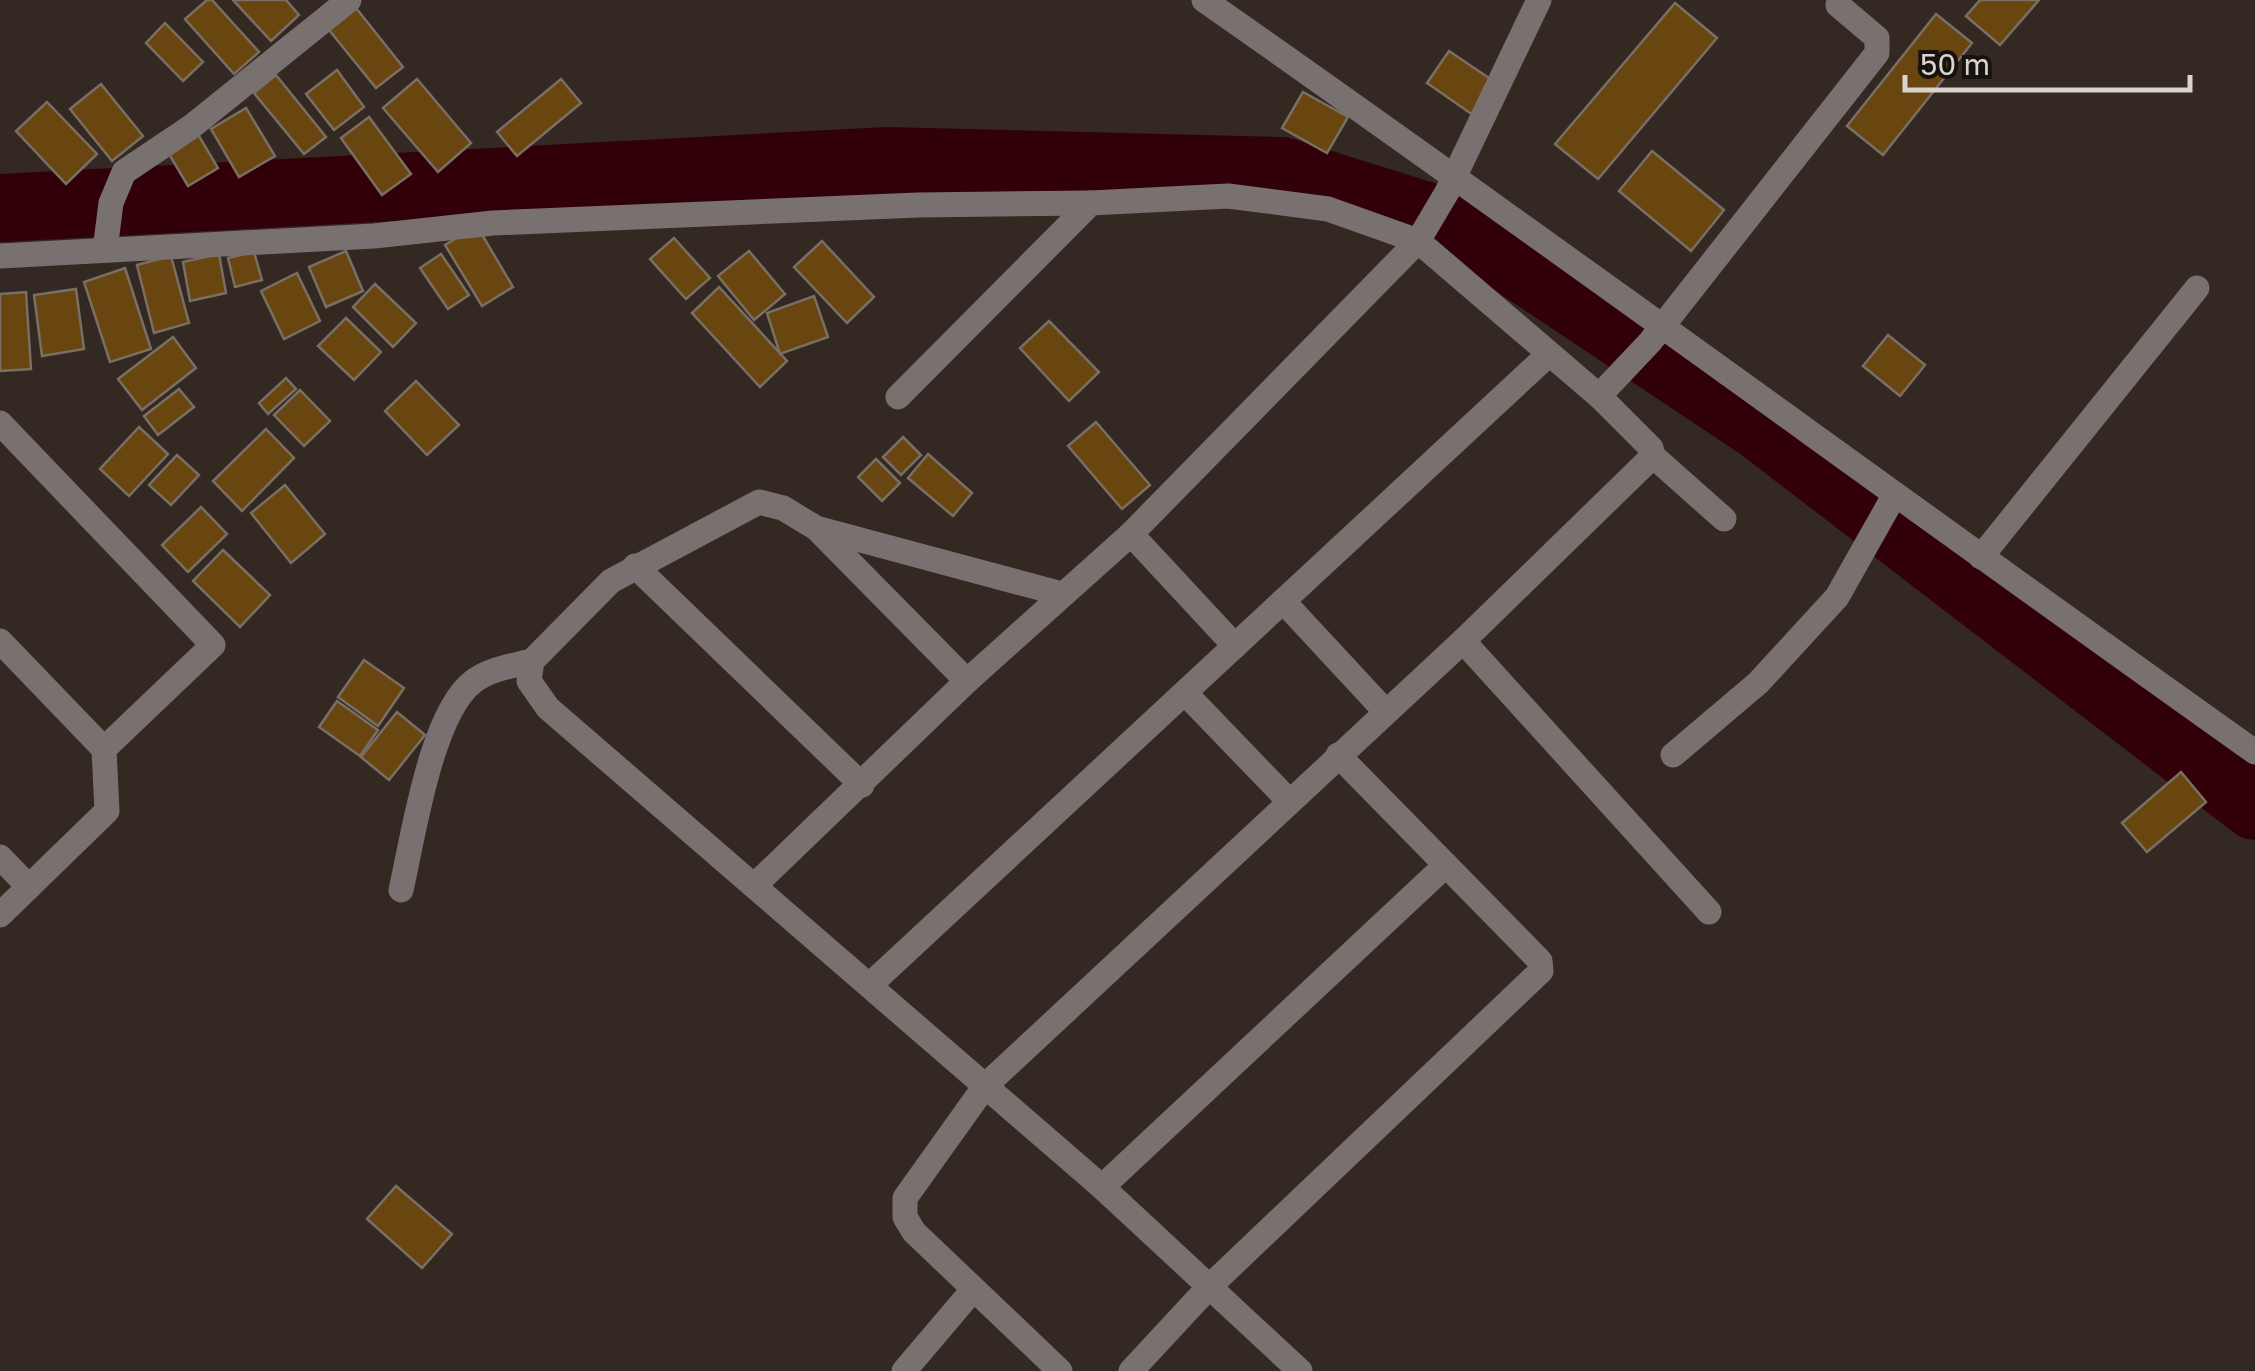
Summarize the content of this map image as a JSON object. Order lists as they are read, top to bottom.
{
  "scale_bar": "50 m"
}
